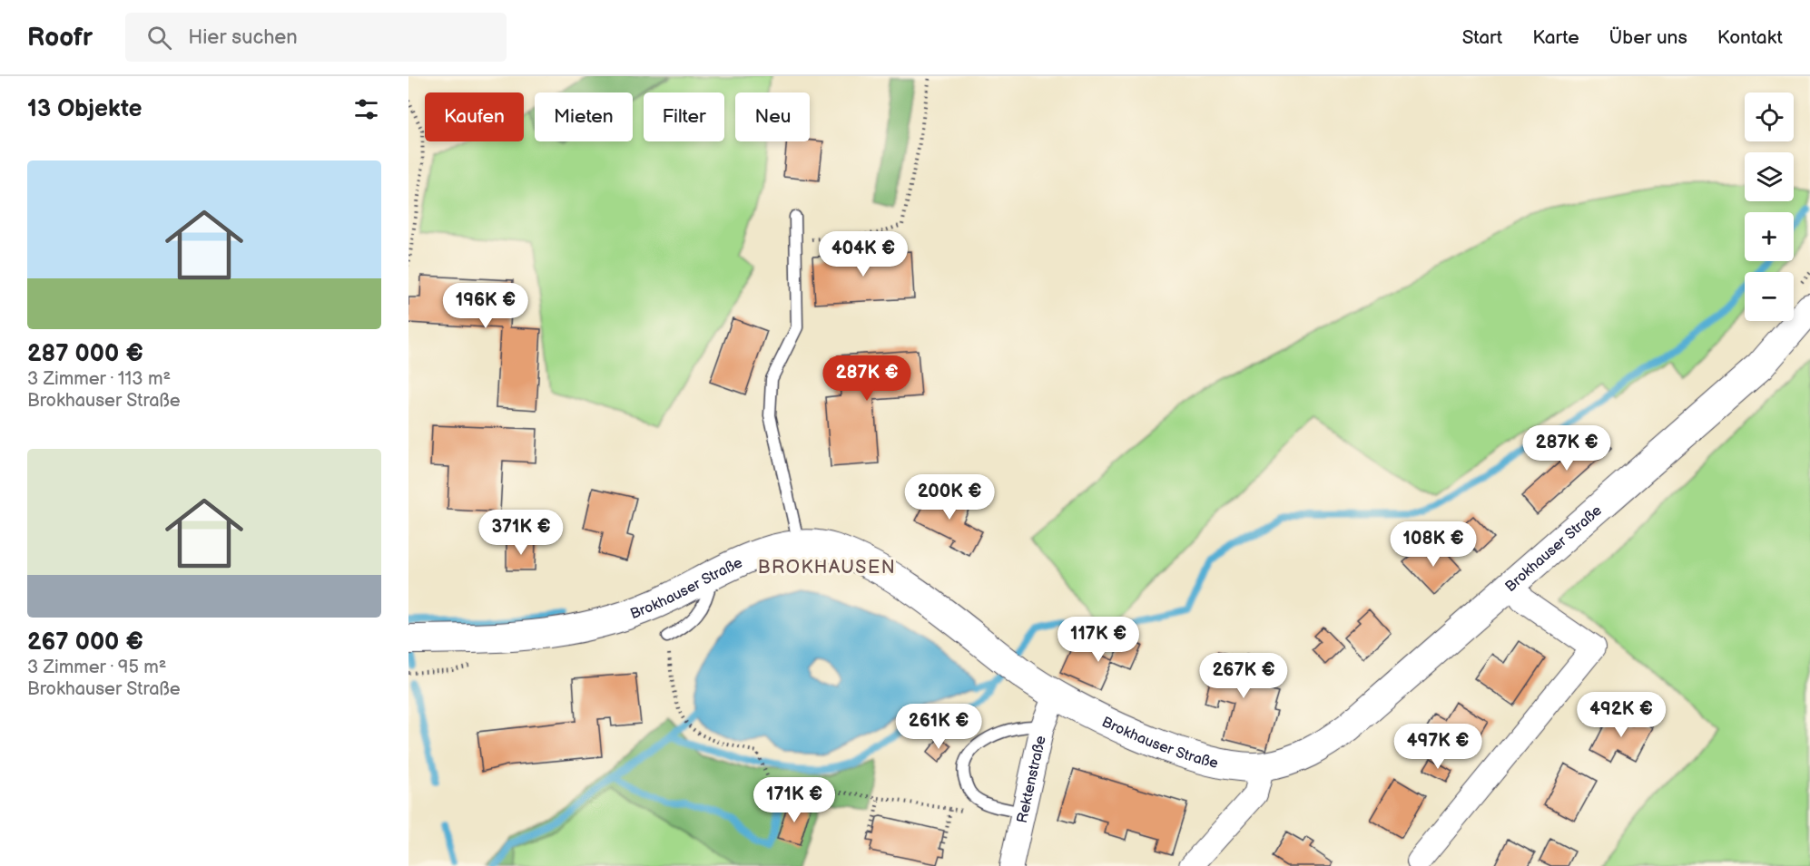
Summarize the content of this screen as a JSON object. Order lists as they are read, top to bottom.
{
  "streets": {
    "street": ["Brokhauser Straße", "Rektenstraße"]
  },
  "crossings": [
    ["Brokhauser Straße", "Rektenstraße"]
  ],
  "districts": ["BROKHAUSEN"],
  "page": {
    "header": "Roofr",
    "search": "Hier suchen",
    "nav": [
      "Start",
      "Karte",
      "Über uns",
      "Kontakt"
    ],
    "heading": "13 Objekte",
    "map_buttons": ["+", "−"],
    "chip": [
      "Kaufen",
      "Mieten",
      "Filter",
      "Neu"
    ],
    "list": [
      {
        "name": "287 000 €",
        "note": "3 Zimmer · 113 m² · Brokhauser Straße"
      },
      {
        "name": "267 000 €",
        "note": "3 Zimmer · 95 m² · Brokhauser Straße"
      }
    ],
    "price": [
      "404K €",
      "196K €",
      "287K €",
      "287K €",
      "200K €",
      "371K €",
      "108K €",
      "117K €",
      "267K €",
      "492K €",
      "261K €",
      "497K €",
      "171K €"
    ]
  }
}
